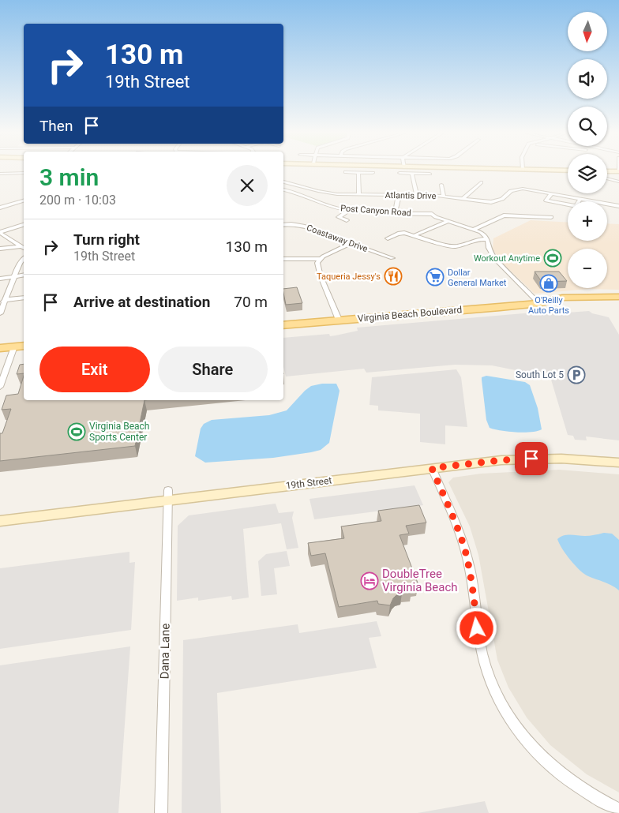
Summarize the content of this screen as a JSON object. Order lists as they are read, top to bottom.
{
  "streets": {
    "main road": ["Virginia Beach Boulevard", "19th Street"],
    "street": [
      "Atlantis Drive",
      "Post Canyon Road",
      "Coastaway Drive",
      "Dana Lane"
    ]
  },
  "crossings": [
    ["19th Street", "Dana Lane"]
  ],
  "places": {
    "sports": ["Workout Anytime", "Virginia Beach Sports Center"],
    "restaurant": ["Taqueria Jessy's"],
    "supermarket": ["Dollar General Market"],
    "shop": ["O'Reilly Auto Parts"],
    "parking": ["South Lot 5"],
    "hotel": ["DoubleTree Virginia Beach"]
  },
  "north": "bottom",
  "page": {
    "map_buttons": ["+", "−"],
    "turn": ["130 m", "19th Street"],
    "then": "Then",
    "heading": ["3 min", "200 m · 10:03"],
    "list": [
      {
        "name": "Turn right",
        "note": "19th Street",
        "value": "130 m"
      },
      {
        "name": "Arrive at destination",
        "value": "70 m"
      }
    ],
    "buttons": ["Exit", "Share"]
  }
}
